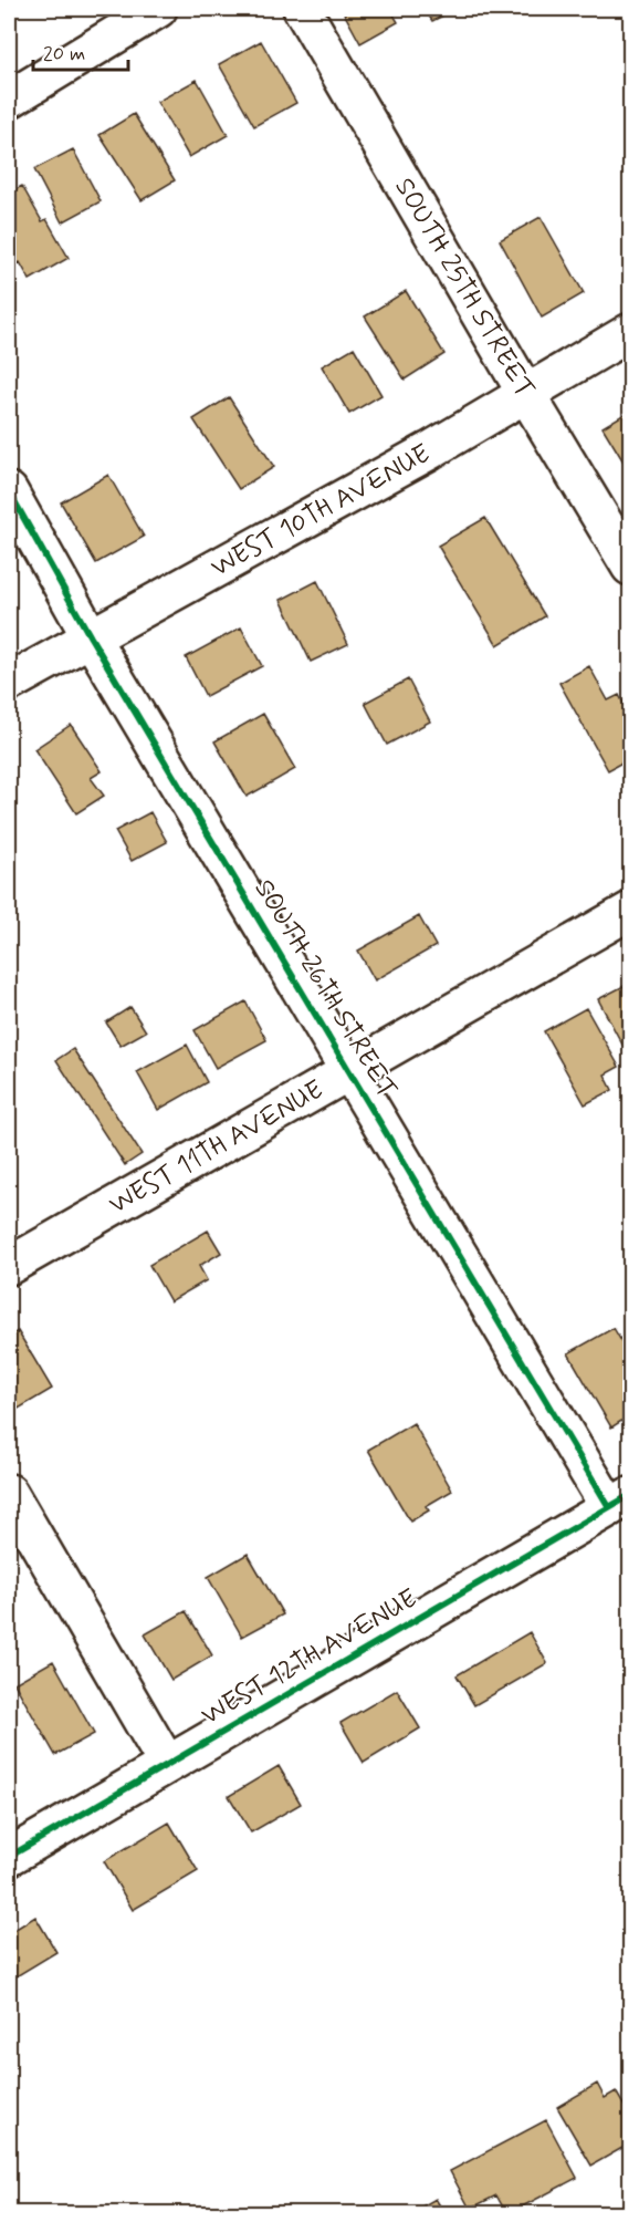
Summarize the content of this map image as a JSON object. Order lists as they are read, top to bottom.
{
  "streets": {
    "street": [
      "SOUTH 25TH STREET",
      "WEST 10TH AVENUE",
      "SOUTH 26TH STREET",
      "WEST 11TH AVENUE",
      "WEST 12TH AVENUE"
    ]
  },
  "crossings": [
    ["SOUTH 25TH STREET", "WEST 10TH AVENUE"],
    ["WEST 10TH AVENUE", "SOUTH 26TH STREET"],
    ["SOUTH 26TH STREET", "WEST 11TH AVENUE"],
    ["SOUTH 26TH STREET", "WEST 12TH AVENUE"]
  ],
  "scale_bar": "20 m"
}
